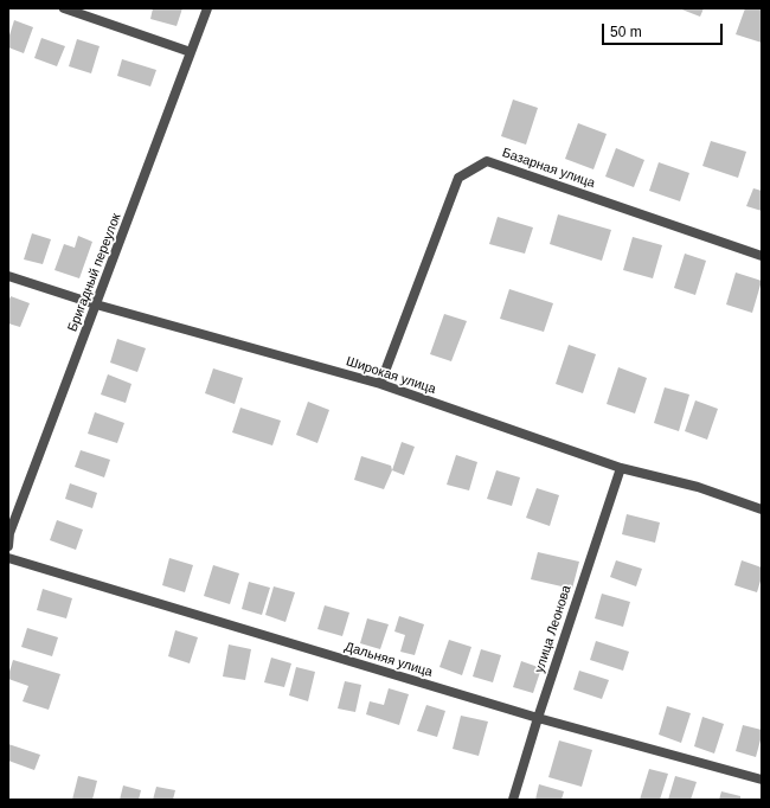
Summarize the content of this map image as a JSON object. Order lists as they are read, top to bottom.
{
  "streets": {
    "street": [
      "Базарная улица",
      "Бригадный переулок",
      "Широкая улица",
      "улица Леонова",
      "Дальняя улица"
    ]
  },
  "crossings": [
    ["Базарная улица", "Широкая улица"],
    ["Бригадный переулок", "Широкая улица"],
    ["Широкая улица", "улица Леонова"],
    ["улица Леонова", "Дальняя улица"]
  ],
  "scale_bar": "50 m"
}
